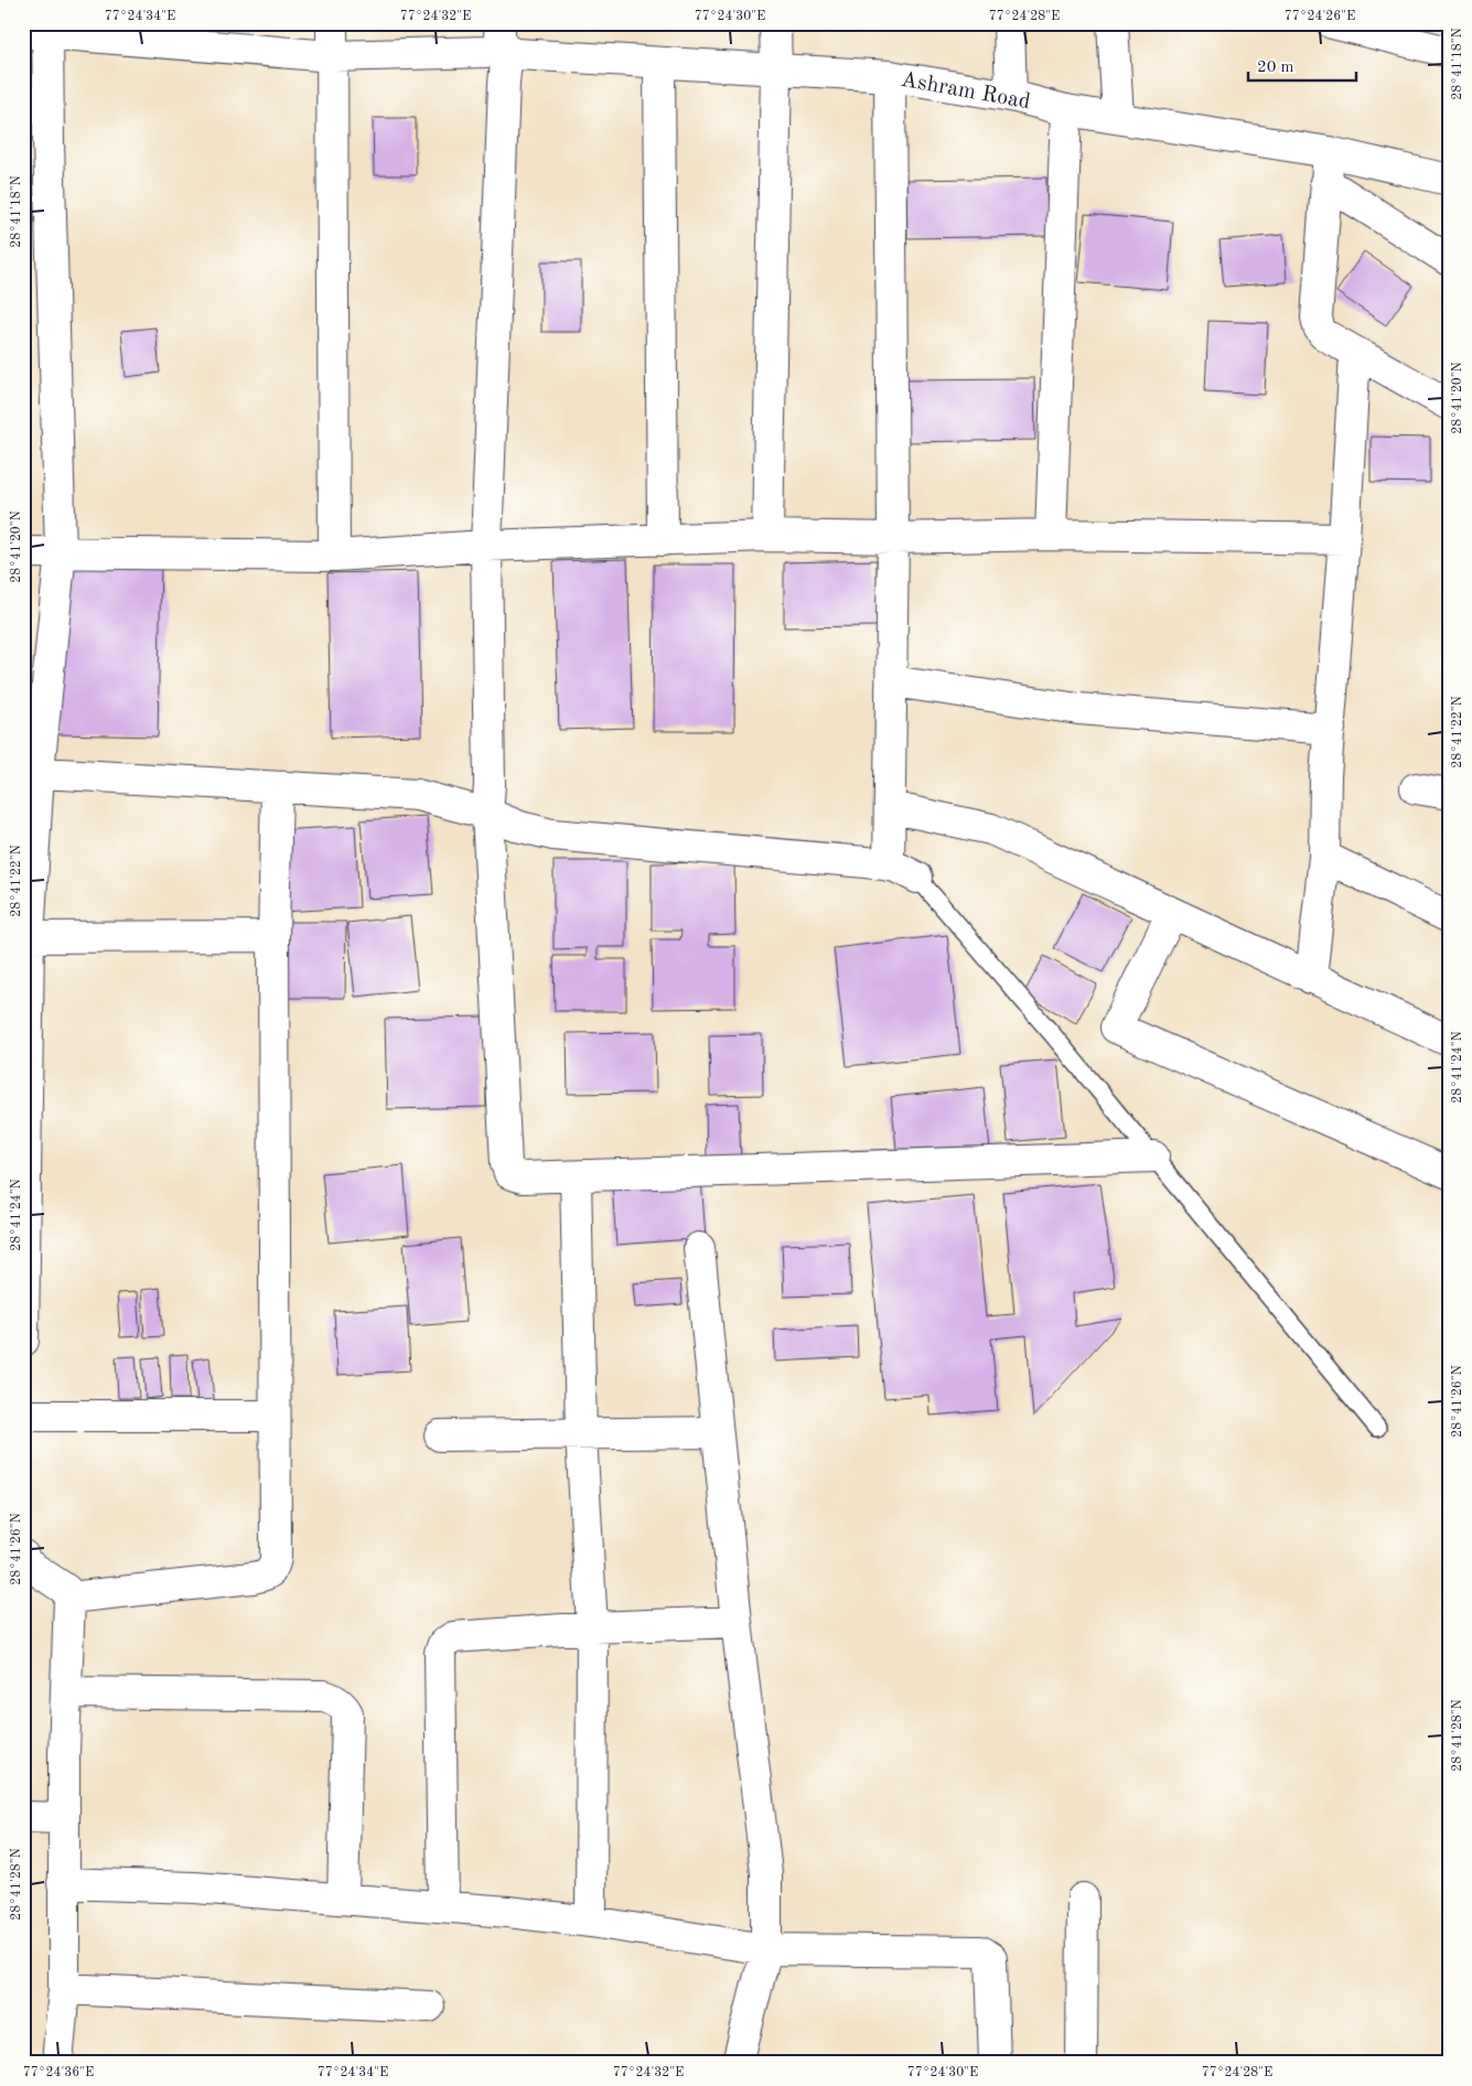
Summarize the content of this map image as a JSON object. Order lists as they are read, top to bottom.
{
  "streets": {
    "street": ["Ashram Road"]
  },
  "scale_bar": "20 m",
  "coordinates": [
    "77°24'34\"E",
    "77°24'32\"E",
    "77°24'30\"E",
    "77°24'28\"E",
    "77°24'26\"E",
    "28°41'18\"N",
    "28°41'20\"N",
    "28°41'22\"N",
    "28°41'24\"N",
    "28°41'26\"N",
    "28°41'28\"N",
    "77°24'36\"E"
  ]
}
